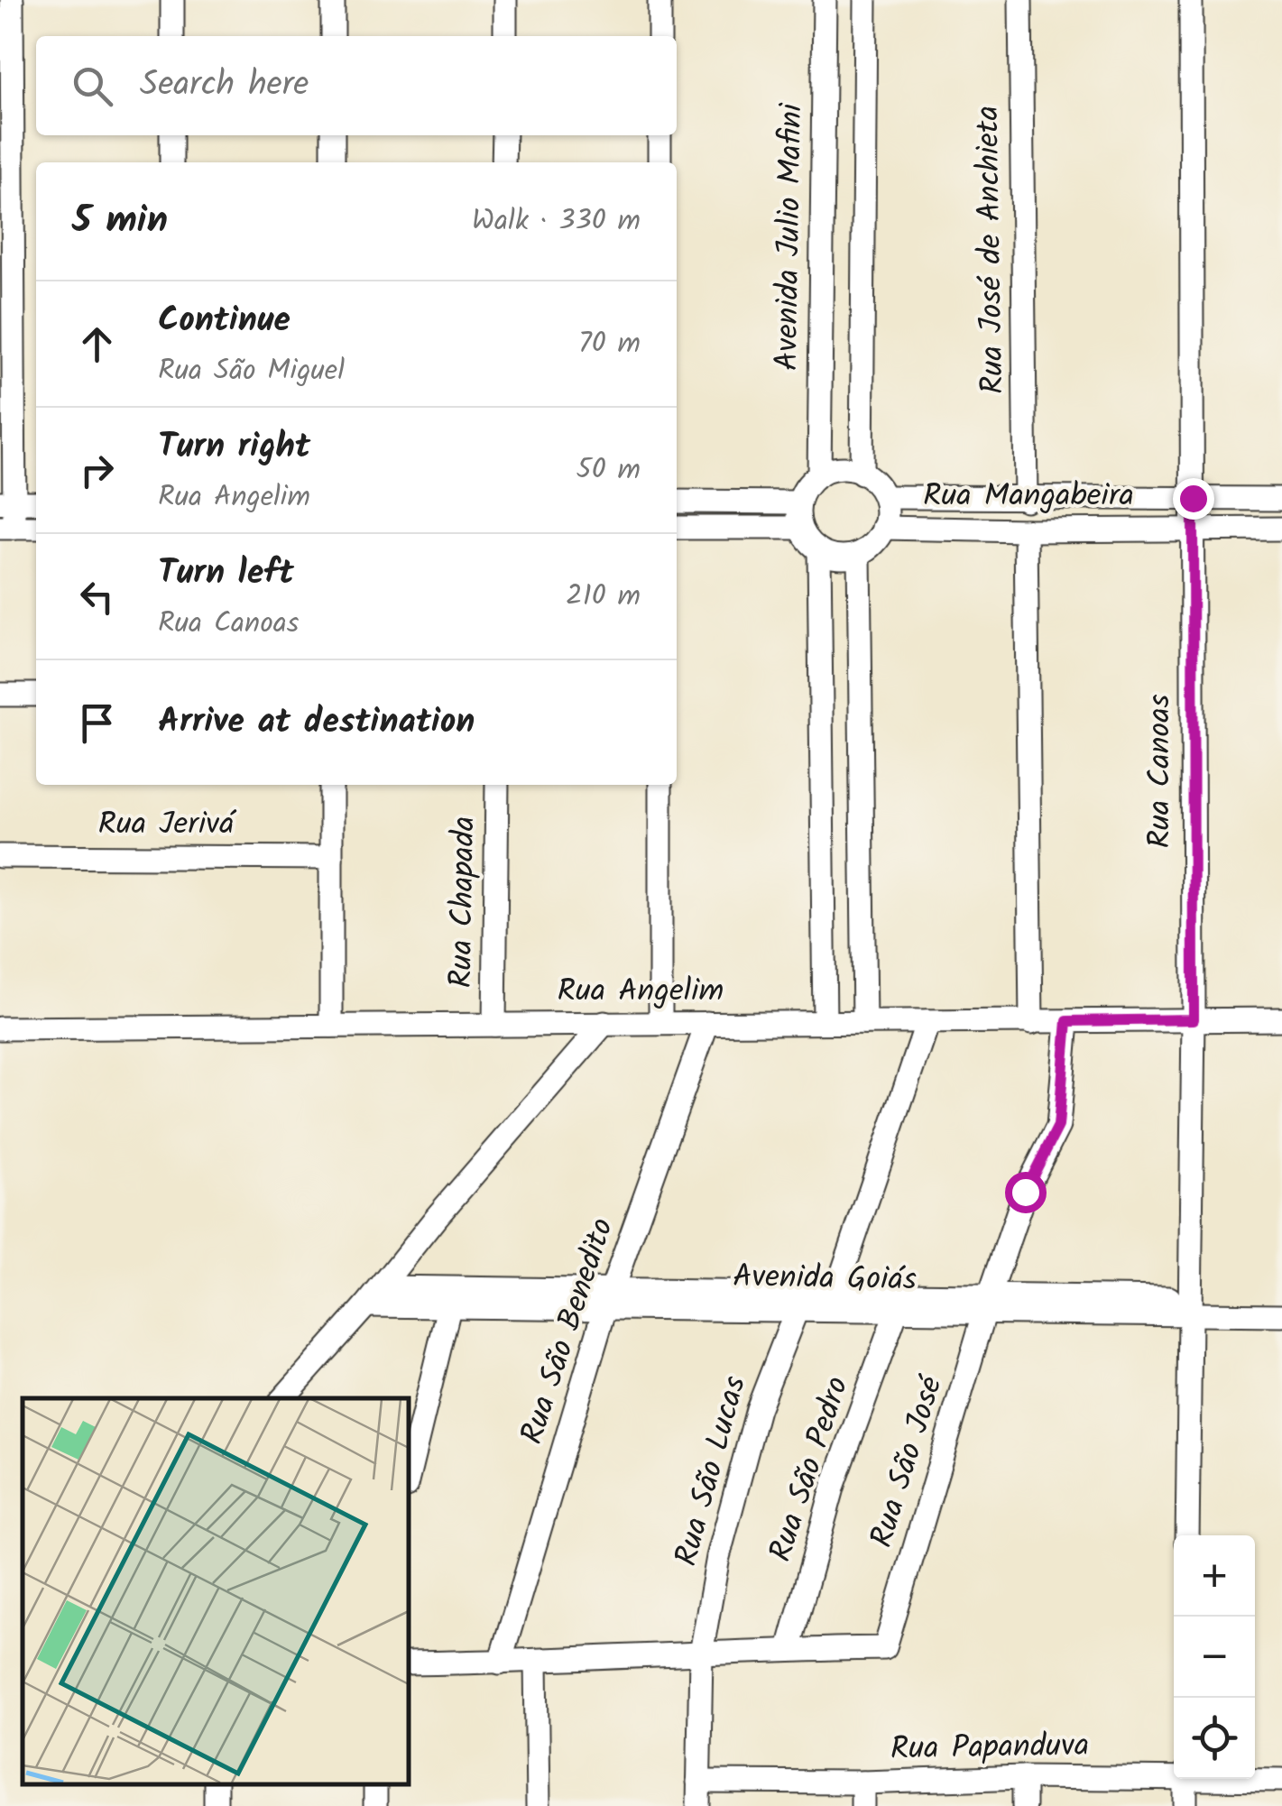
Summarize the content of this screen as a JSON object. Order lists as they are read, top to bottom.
{
  "streets": {
    "street": [
      "Avenida Julio Mafini",
      "Rua José de Anchieta",
      "Rua Mangabeira",
      "Rua Canoas",
      "Rua Jerivá",
      "Rua Chapada",
      "Rua Angelim",
      "Avenida Goiás",
      "Rua São Benedito",
      "Rua São José",
      "Rua São Pedro",
      "Rua São Lucas",
      "Rua Papanduva"
    ]
  },
  "crossings": [
    ["Avenida Julio Mafini", "Rua Mangabeira"],
    ["Rua José de Anchieta", "Rua Mangabeira"],
    ["Rua Mangabeira", "Rua Canoas"],
    ["Rua Canoas", "Rua Angelim"],
    ["Rua Canoas", "Avenida Goiás"],
    ["Rua Chapada", "Rua Angelim"],
    ["Rua Angelim", "Rua São Benedito"],
    ["Rua Angelim", "Rua São José"],
    ["Avenida Goiás", "Rua São Benedito"],
    ["Avenida Goiás", "Rua São José"],
    ["Avenida Goiás", "Rua São Pedro"],
    ["Avenida Goiás", "Rua São Lucas"],
    ["Rua São José", "Rua São Pedro"],
    ["Rua São Lucas", "Rua Papanduva"]
  ],
  "page": {
    "search": "Search here",
    "heading": ["5 min", "Walk · 330 m"],
    "list": [
      ["Continue", "Rua São Miguel", "70 m"],
      ["Turn right", "Rua Angelim", "50 m"],
      ["Turn left", "Rua Canoas", "210 m"],
      "Arrive at destination"
    ],
    "map_buttons": ["+", "−"]
  }
}
